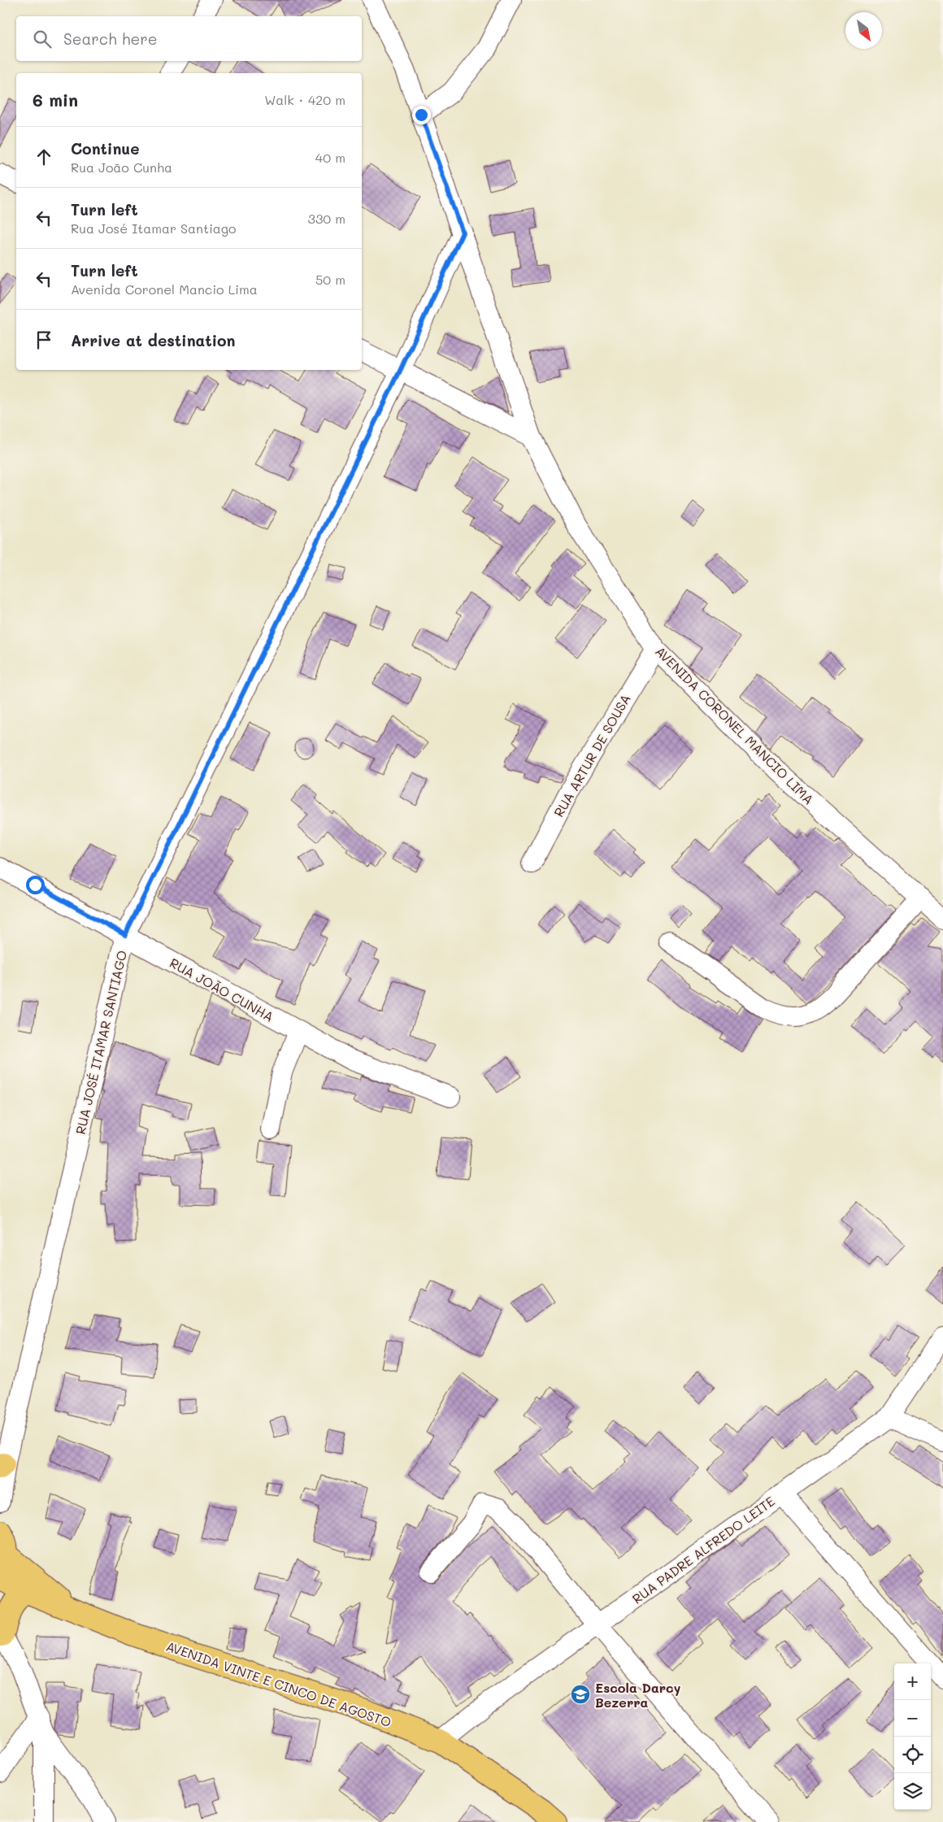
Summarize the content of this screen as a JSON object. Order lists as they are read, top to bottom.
{
  "streets": {
    "main road": ["AVENIDA VINTE E CINCO DE AGOSTO"],
    "street": [
      "AVENIDA CORONEL MANCIO LIMA",
      "RUA ARTUR DE SOUSA",
      "RUA JOÃO CUNHA",
      "RUA JOSÉ ITAMAR SANTIAGO",
      "RUA PADRE ALFREDO LEITE"
    ]
  },
  "crossings": [
    ["AVENIDA CORONEL MANCIO LIMA", "RUA ARTUR DE SOUSA"],
    ["AVENIDA CORONEL MANCIO LIMA", "RUA JOSÉ ITAMAR SANTIAGO"],
    ["RUA JOÃO CUNHA", "RUA JOSÉ ITAMAR SANTIAGO"],
    ["RUA PADRE ALFREDO LEITE", "AVENIDA VINTE E CINCO DE AGOSTO"]
  ],
  "places": {
    "school or university": ["Escola Darcy Bezerra"]
  },
  "north": "bottom right",
  "page": {
    "search": "Search here",
    "heading": ["6 min", "Walk · 420 m"],
    "list": [
      ["Continue", "Rua João Cunha", "40 m"],
      ["Turn left", "Rua José Itamar Santiago", "330 m"],
      ["Turn left", "Avenida Coronel Mancio Lima", "50 m"],
      "Arrive at destination"
    ],
    "map_buttons": ["+", "−"]
  }
}
